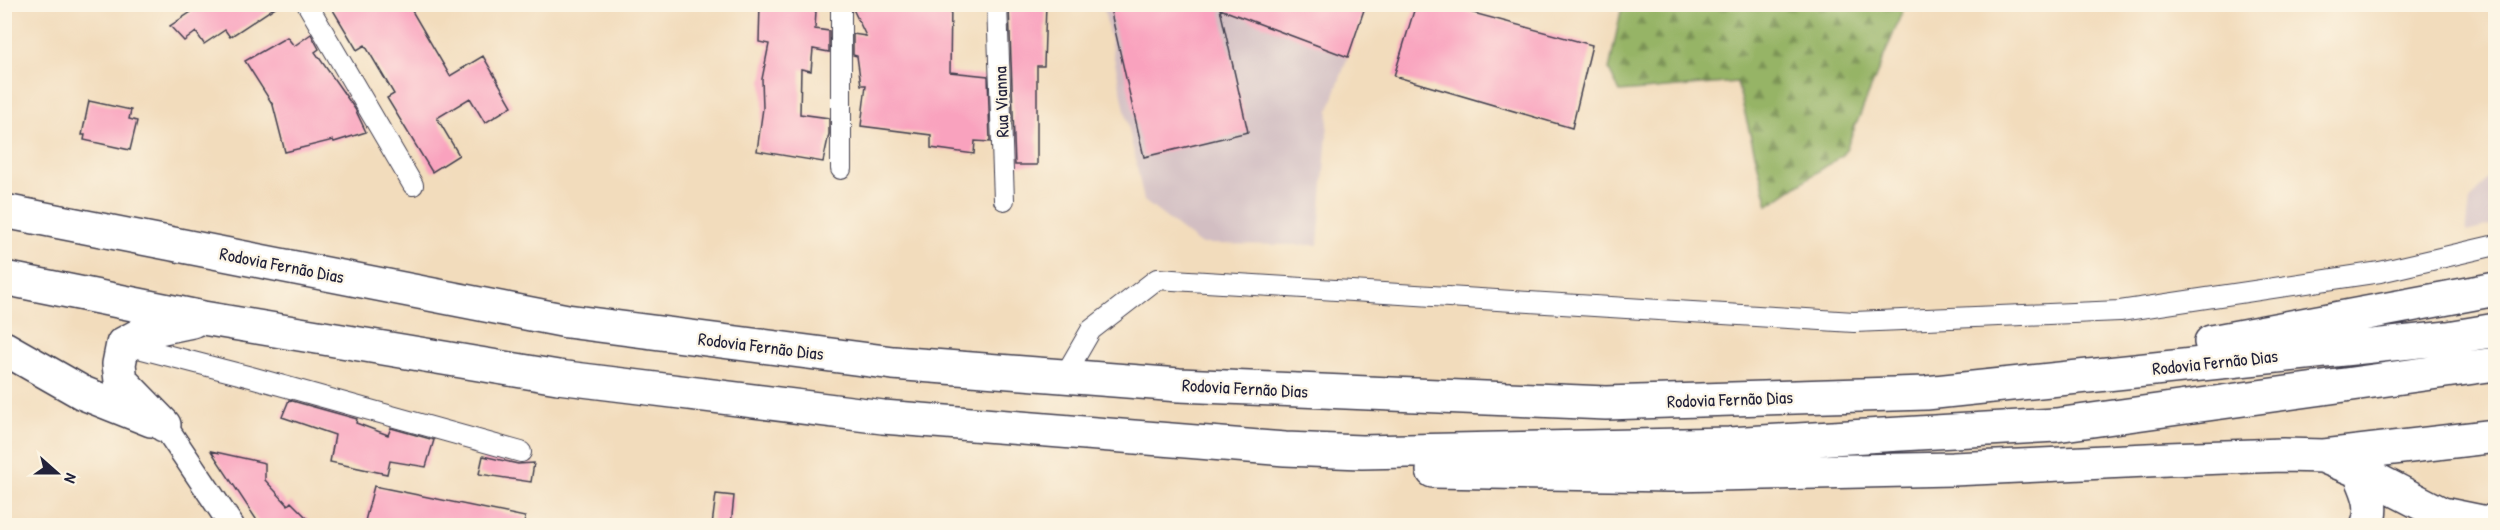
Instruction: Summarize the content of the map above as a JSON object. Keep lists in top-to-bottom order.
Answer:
{
  "streets": {
    "highway": ["Rodovia Fernão Dias"],
    "street": ["Rua Vianna"]
  },
  "north": "right"
}
